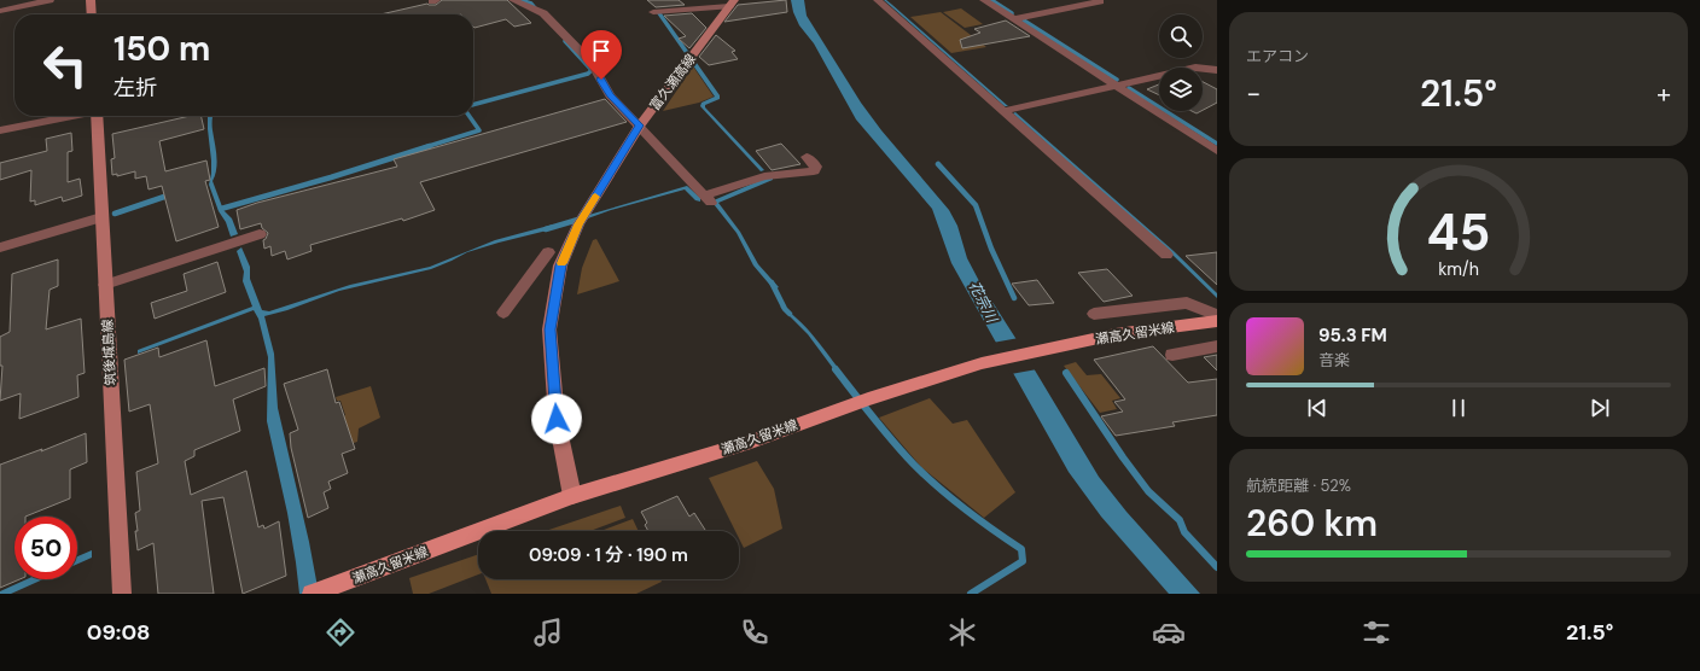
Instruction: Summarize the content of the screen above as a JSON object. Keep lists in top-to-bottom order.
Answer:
{
  "streets": {
    "main road": ["富久瀬高線", "瀬高久留米線", "筑後城島線"]
  },
  "crossings": [
    ["富久瀬高線", "瀬高久留米線"]
  ],
  "water": ["花宗川"],
  "page": {
    "tile": [
      "エアコン",
      ["航続距離 · 52%", "260 km"]
    ],
    "turn": ["150 m", "左折"],
    "heat": ["−", "21.5°", "+"],
    "song": ["95.3 FM", "音楽"],
    "limit": "50",
    "trip": "09:09 · 1 分 · 190 m",
    "tabs": ["09:08", "21.5°"],
    "gauge": ["45", "km/h"]
  }
}
